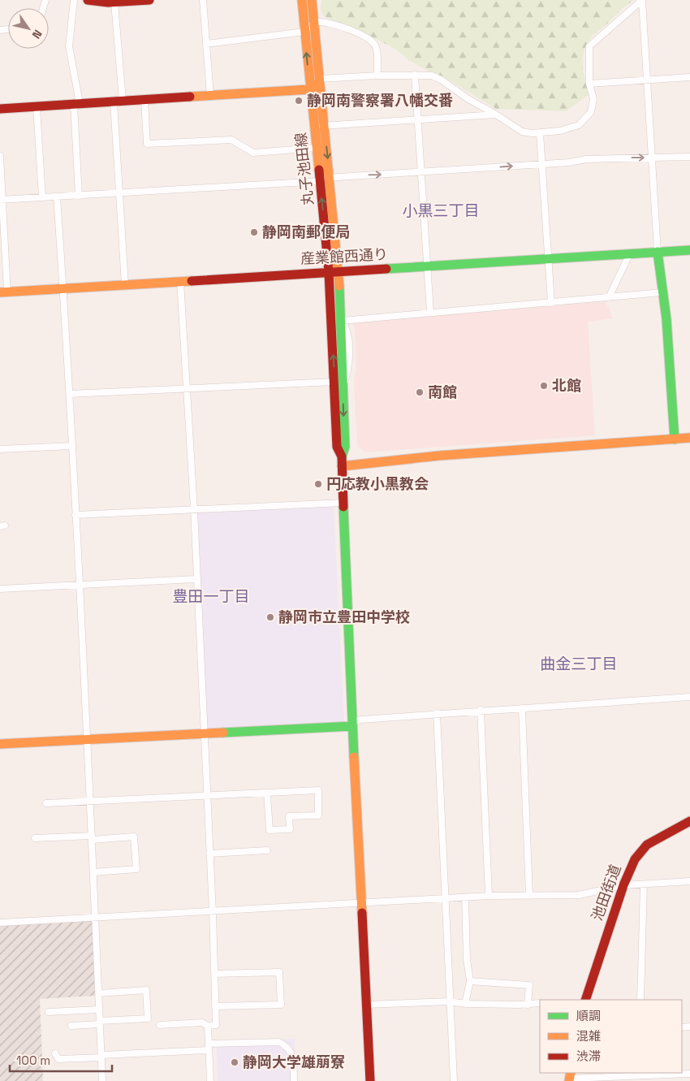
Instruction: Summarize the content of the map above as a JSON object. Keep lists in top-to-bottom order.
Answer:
{
  "streets": {
    "street": ["丸子池田線", "産業館西通り", "池田街道"]
  },
  "crossings": [
    ["丸子池田線", "産業館西通り"]
  ],
  "districts": ["小黒三丁目", "豊田一丁目", "曲金三丁目"],
  "places": [
    "静岡南警察署八幡交番",
    "静岡南郵便局",
    "北館",
    "南館",
    "円応教小黒教会",
    "静岡市立豊田中学校",
    "静岡大学雄萠寮"
  ],
  "legend": ["順調", "混雑", "渋滞"],
  "scale_bar": "100 m",
  "north": "bottom right"
}
